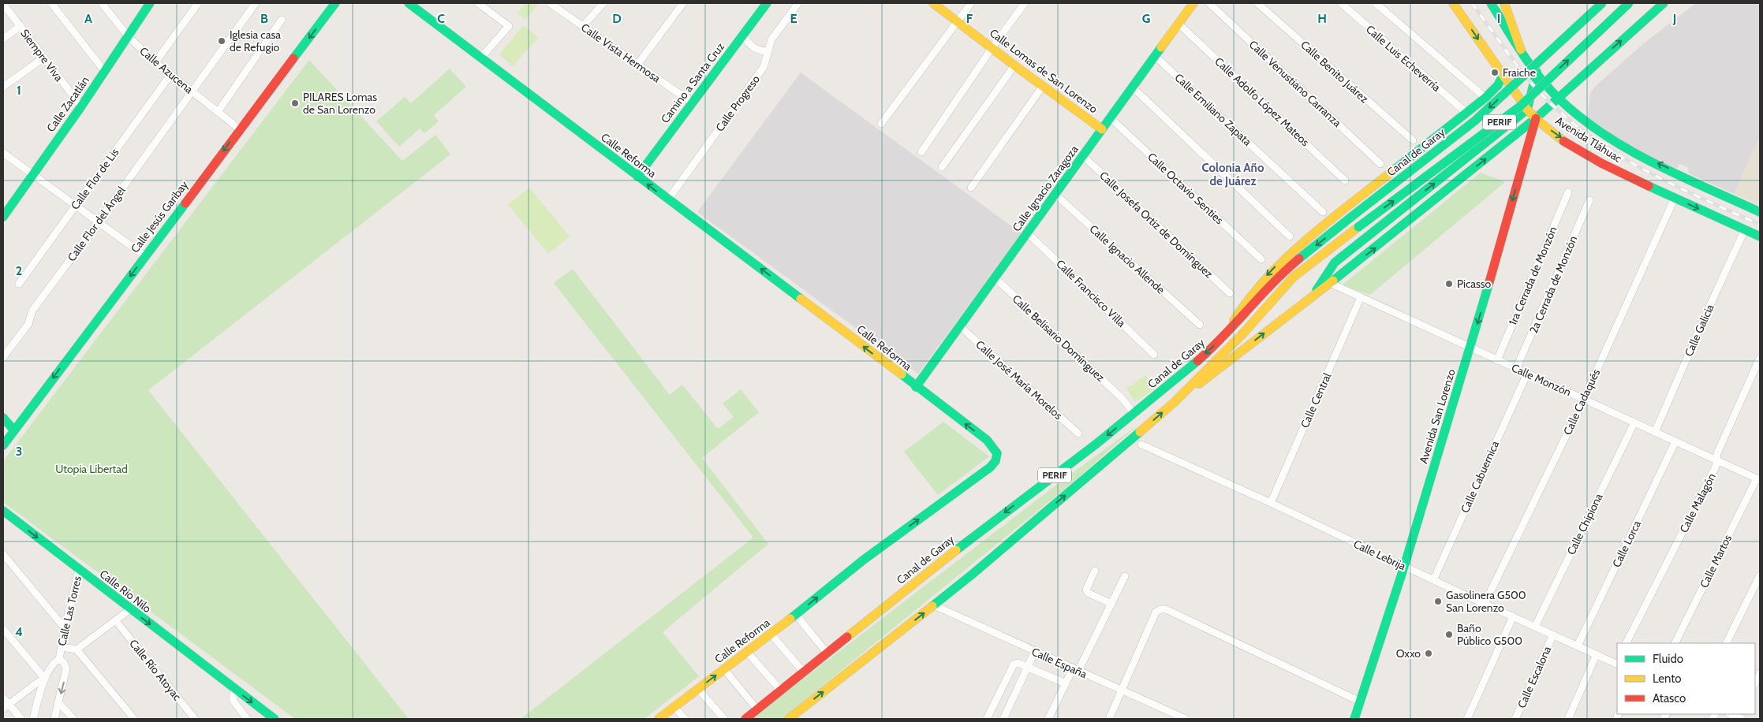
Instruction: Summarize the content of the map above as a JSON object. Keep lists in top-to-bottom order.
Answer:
{
  "streets": {
    "main road": [
      "Calle Lomas de San Lorenzo",
      "Camino a Santa Cruz",
      "Calle Zacatlán",
      "PERIF",
      "Avenida Tláhuac",
      "Canal de Garay",
      "Calle Reforma",
      "Calle Ignacio Zaragoza",
      "Calle Jesús Garibay",
      "Avenida San Lorenzo",
      "Calle Río Nilo"
    ],
    "street": [
      "Calle Vista Hermosa",
      "Siempre Viva",
      "Calle Luis Echeverría",
      "Calle Azucena",
      "Calle Benito Juárez",
      "Calle Venustiano Carranza",
      "Calle Adolfo López Mateos",
      "Calle Progreso",
      "Calle Emiliano Zapata",
      "Calle Flor de Lis",
      "Calle Octavio Senties",
      "Calle Flor del Ángel",
      "Calle Josefa Ortiz de Domínguez",
      "Calle Ignacio Allende",
      "1ra Cerrada de Monzón",
      "2a Cerrada de Monzón",
      "Calle Francisco Villa",
      "Calle Galicia",
      "Calle Belisario Domínguez",
      "Calle José María Morelos",
      "Calle Monzón",
      "Calle Central",
      "Calle Cadaqués",
      "Calle Cabuernica",
      "Calle Malagón",
      "Calle Chipiona",
      "Calle Lorca",
      "Calle Lebrija",
      "Calle Martos",
      "Calle Las Torres",
      "Calle España",
      "Calle Río Atoyac",
      "Calle Escalona"
    ]
  },
  "crossings": [
    ["Calle Vista Hermosa", "Camino a Santa Cruz"],
    ["Siempre Viva", "Calle Zacatlán"],
    ["Calle Azucena", "Calle Zacatlán"],
    ["Calle Azucena", "Calle Flor de Lis"],
    ["Calle Azucena", "Calle Jesús Garibay"],
    ["Calle Azucena", "Calle Flor del Ángel"],
    ["Calle Lomas de San Lorenzo", "Calle Ignacio Zaragoza"],
    ["Camino a Santa Cruz", "Calle Reforma"],
    ["Calle Adolfo López Mateos", "Calle Ignacio Zaragoza"],
    ["Calle Progreso", "Calle Reforma"],
    ["Calle Emiliano Zapata", "Calle Ignacio Zaragoza"],
    ["PERIF", "Calle España"],
    ["Avenida Tláhuac", "Calle Galicia"],
    ["Avenida Tláhuac", "Calle Cadaqués"],
    ["Avenida Tláhuac", "Avenida San Lorenzo"],
    ["Canal de Garay", "Calle Belisario Domínguez"],
    ["Calle Reforma", "Calle Ignacio Zaragoza"],
    ["Calle Ignacio Zaragoza", "Calle Octavio Senties"],
    ["Calle Ignacio Zaragoza", "Calle Josefa Ortiz de Domínguez"],
    ["Calle Ignacio Zaragoza", "Calle Ignacio Allende"],
    ["Calle Ignacio Zaragoza", "Calle Francisco Villa"],
    ["Calle Ignacio Zaragoza", "Calle Belisario Domínguez"],
    ["Calle Ignacio Zaragoza", "Calle José María Morelos"],
    ["1ra Cerrada de Monzón", "Calle Monzón"],
    ["2a Cerrada de Monzón", "Calle Monzón"],
    ["Calle Galicia", "Calle Monzón"],
    ["Calle Monzón", "Calle Central"],
    ["Calle Monzón", "Calle Cadaqués"],
    ["Calle Monzón", "Avenida San Lorenzo"],
    ["Calle Monzón", "Calle Cabuernica"],
    ["Calle Monzón", "Calle Malagón"],
    ["Calle Monzón", "Calle Chipiona"],
    ["Calle Monzón", "Calle Lorca"],
    ["Calle Monzón", "Calle Martos"],
    ["Calle Central", "Calle Lebrija"],
    ["Calle Cadaqués", "Calle Lebrija"],
    ["Avenida San Lorenzo", "Calle Lebrija"],
    ["Calle Cabuernica", "Calle Lebrija"],
    ["Calle Chipiona", "Calle Lebrija"],
    ["Calle Lorca", "Calle Lebrija"],
    ["Calle Lebrija", "Calle Escalona"],
    ["Calle Río Nilo", "Calle Las Torres"]
  ],
  "one_way": ["Calle Jesús Garibay", "Avenida San Lorenzo", "Calle Río Nilo"],
  "districts": ["Colonia Año de Juárez"],
  "parks": ["Utopia Libertad"],
  "places": [
    "Iglesia casa de Refugio",
    "Fraiche",
    "PILARES Lomas de San Lorenzo",
    "Picasso",
    "Gasolinera G500 San Lorenzo",
    "Baño Público G500",
    "Oxxo"
  ],
  "legend": ["Fluido", "Lento", "Atasco"],
  "grid": {
    "columns": [
      "A",
      "B",
      "C",
      "D",
      "E",
      "F",
      "G",
      "H",
      "I",
      "J"
    ],
    "rows": [
      "1",
      "2",
      "3",
      "4"
    ]
  }
}
